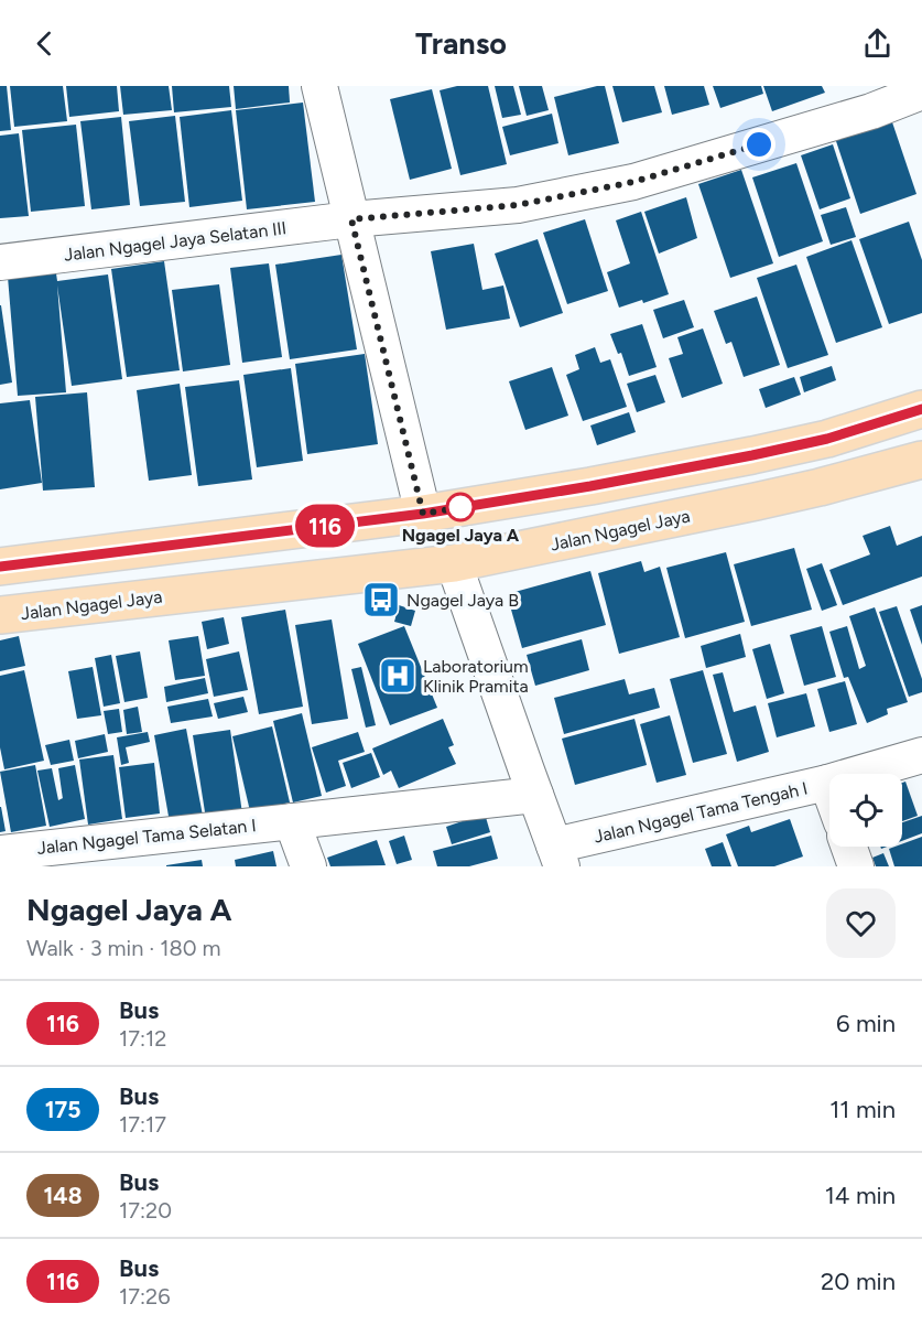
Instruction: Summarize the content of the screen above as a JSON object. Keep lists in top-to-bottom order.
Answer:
{
  "streets": {
    "main road": ["Jalan Ngagel Jaya"],
    "street": ["Jalan Ngagel Jaya Selatan III", "Jalan Ngagel Tama Tengah I", "Jalan Ngagel Tama Selatan I"]
  },
  "places": {
    "other": ["Ngagel Jaya A"],
    "bus stop": ["Ngagel Jaya B"],
    "hospital": ["Laboratorium Klinik Pramita"]
  },
  "lines": ["bus line 116"],
  "page": {
    "header": "Transo",
    "on_map": "116",
    "heading": ["Ngagel Jaya A", "Walk · 3 min · 180 m"],
    "list": [
      {
        "mark": "116",
        "name": "Bus",
        "note": "17:12",
        "value": "6 min"
      },
      {
        "mark": "175",
        "name": "Bus",
        "note": "17:17",
        "value": "11 min"
      },
      {
        "mark": "148",
        "name": "Bus",
        "note": "17:20",
        "value": "14 min"
      },
      {
        "mark": "116",
        "name": "Bus",
        "note": "17:26",
        "value": "20 min"
      }
    ]
  }
}
